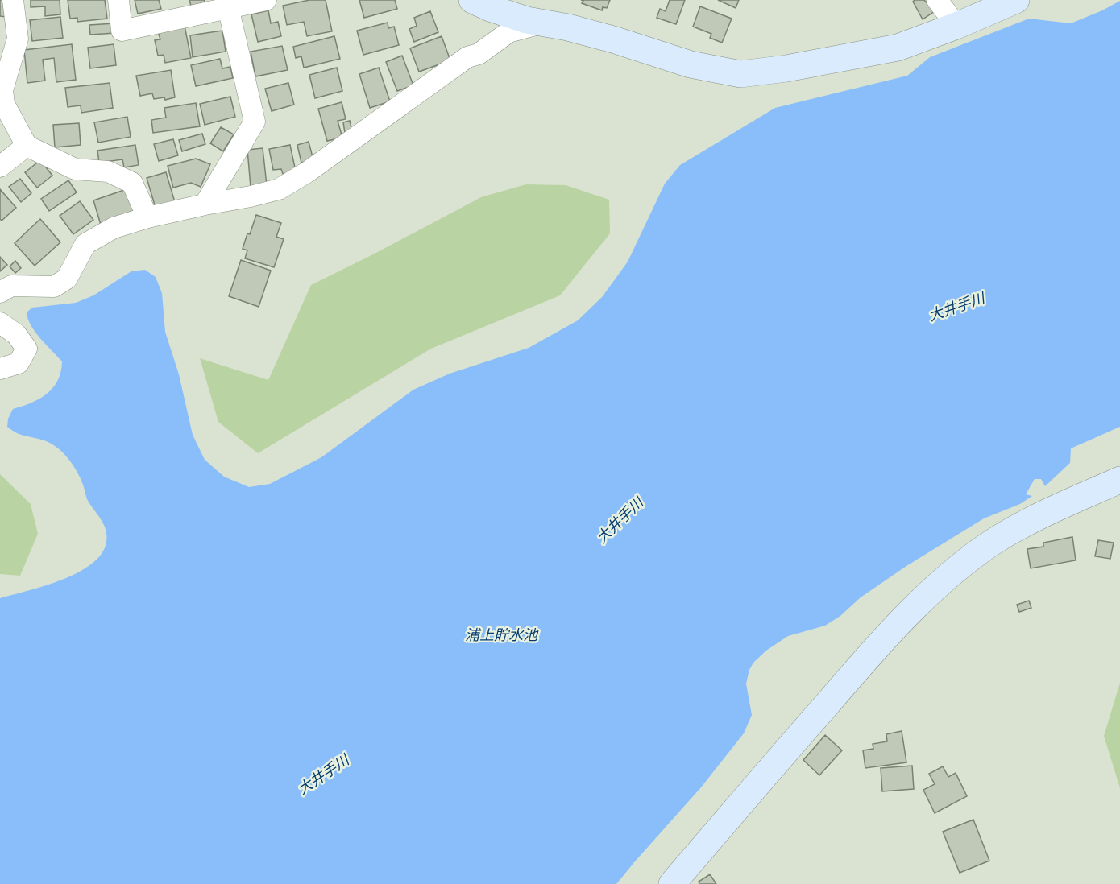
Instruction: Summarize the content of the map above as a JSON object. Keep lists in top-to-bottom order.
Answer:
{
  "water": ["大井手川", "浦上貯水池"]
}
